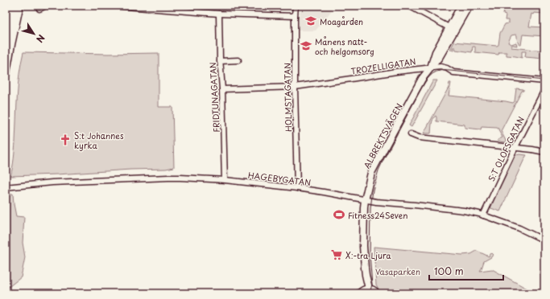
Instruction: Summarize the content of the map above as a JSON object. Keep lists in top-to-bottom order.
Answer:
{
  "streets": {
    "main road": ["ALBREKTSVÄGEN"],
    "street": [
      "TROZELLIGATAN",
      "FRIDTUNAGATAN",
      "HOLMSTAGATAN",
      "S:T OLOFSGATAN",
      "HAGEBYGATAN"
    ]
  },
  "crossings": [
    ["TROZELLIGATAN", "FRIDTUNAGATAN"],
    ["TROZELLIGATAN", "HOLMSTAGATAN"],
    ["TROZELLIGATAN", "ALBREKTSVÄGEN"],
    ["FRIDTUNAGATAN", "HAGEBYGATAN"],
    ["HOLMSTAGATAN", "HAGEBYGATAN"],
    ["ALBREKTSVÄGEN", "HAGEBYGATAN"],
    ["S:T OLOFSGATAN", "HAGEBYGATAN"]
  ],
  "parks": ["Vasaparken"],
  "places": {
    "school or university": ["Moagården", "Månens natt- och helgomsorg"],
    "church": ["S:t Johannes kyrka"],
    "sports": ["Fitness24Seven"],
    "supermarket": ["X:-tra Ljura"]
  },
  "scale_bar": "100 m",
  "north": "bottom right"
}
